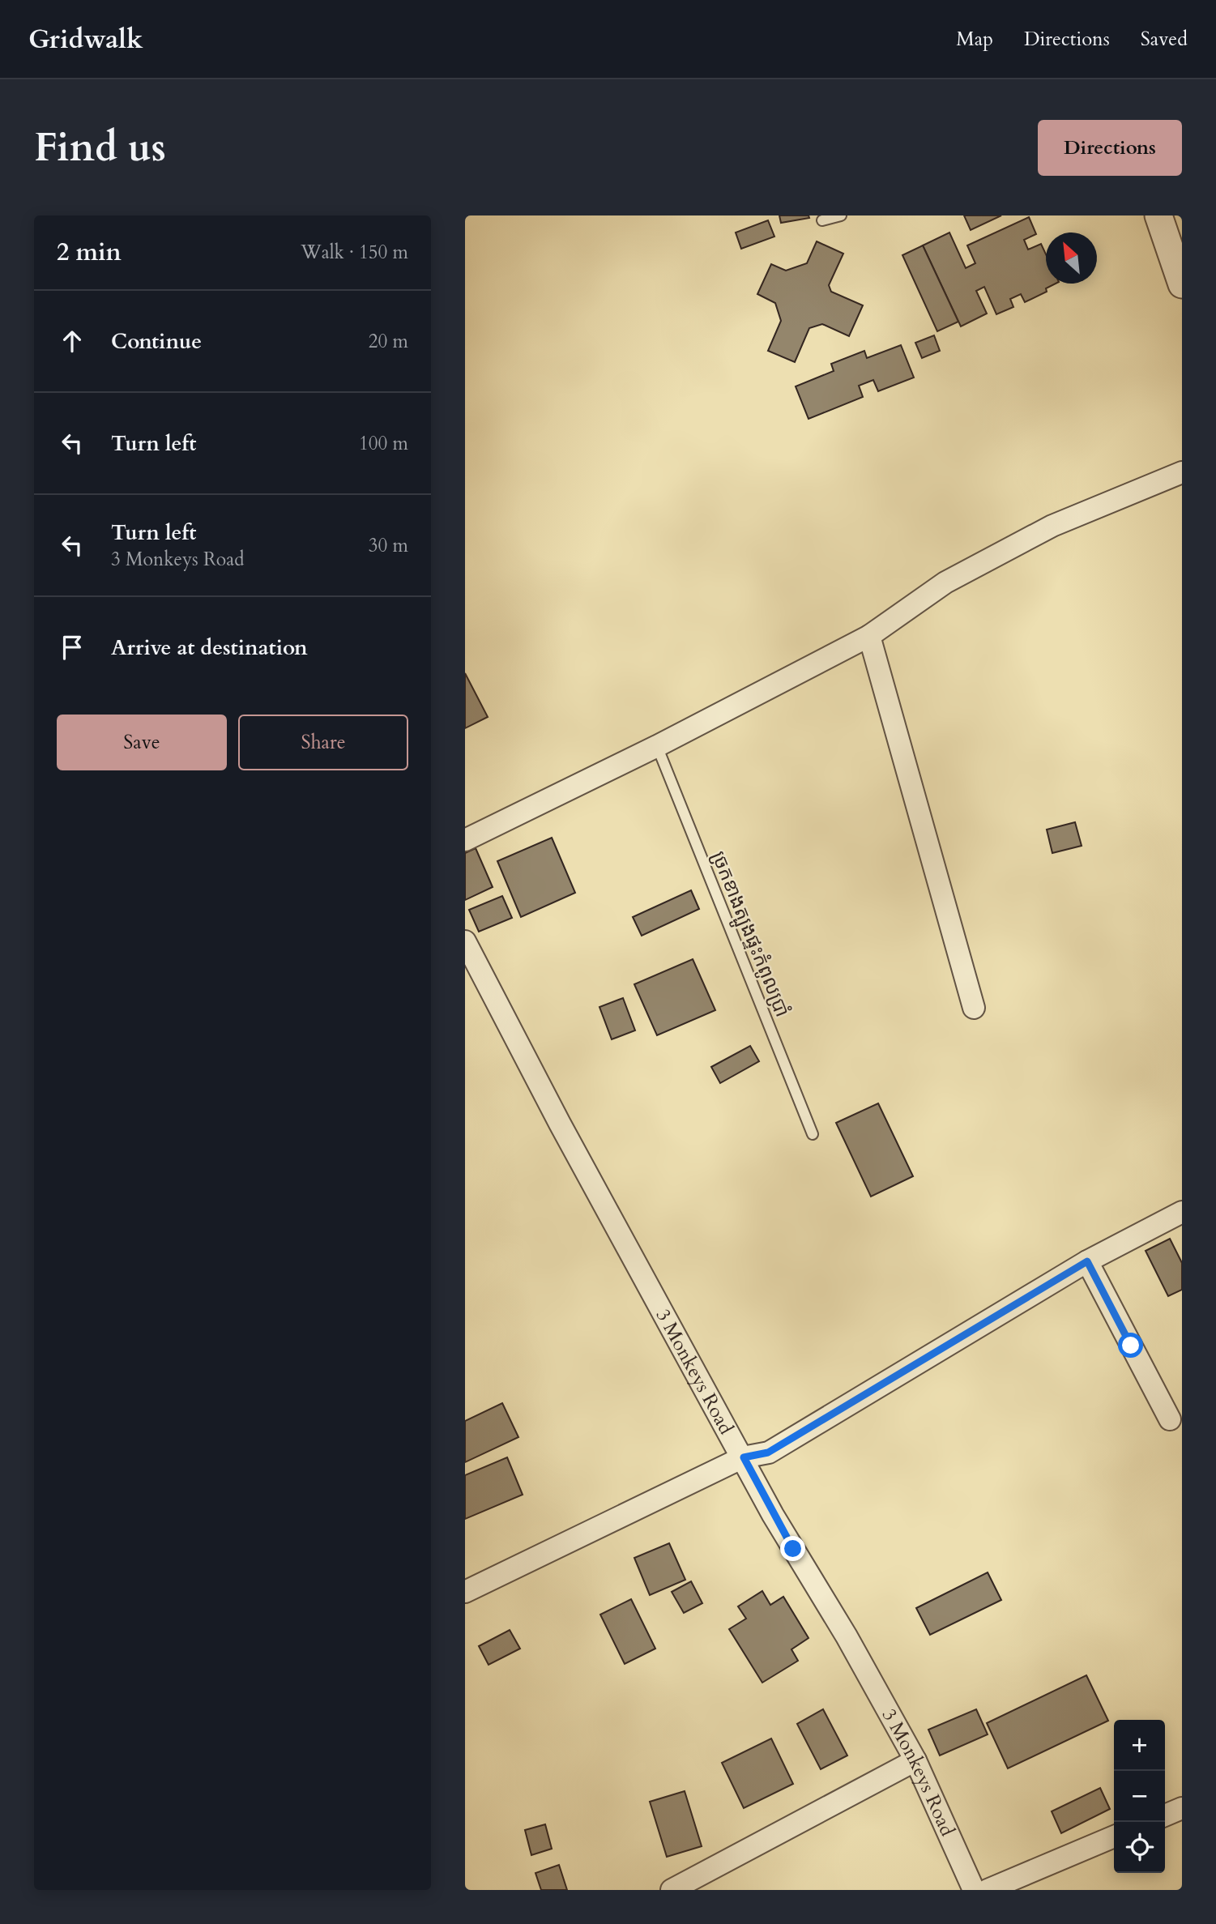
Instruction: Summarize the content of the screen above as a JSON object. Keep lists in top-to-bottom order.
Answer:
{
  "streets": {
    "street": ["3 Monkeys Road"],
    "lane": ["ច្រកខាងត្បូងផ្ទះកំពូលប្រាំ"]
  },
  "north": "top left",
  "page": {
    "header": "Gridwalk",
    "nav": ["Map", "Directions", "Saved"],
    "buttons": [
      "Directions",
      ["Save", "Share"]
    ],
    "title": "Find us",
    "heading": ["2 min", "Walk · 150 m"],
    "list": [
      ["Continue", "20 m"],
      ["Turn left", "100 m"],
      ["Turn left", "3 Monkeys Road", "30 m"],
      "Arrive at destination"
    ],
    "map_buttons": ["+", "−"]
  }
}
